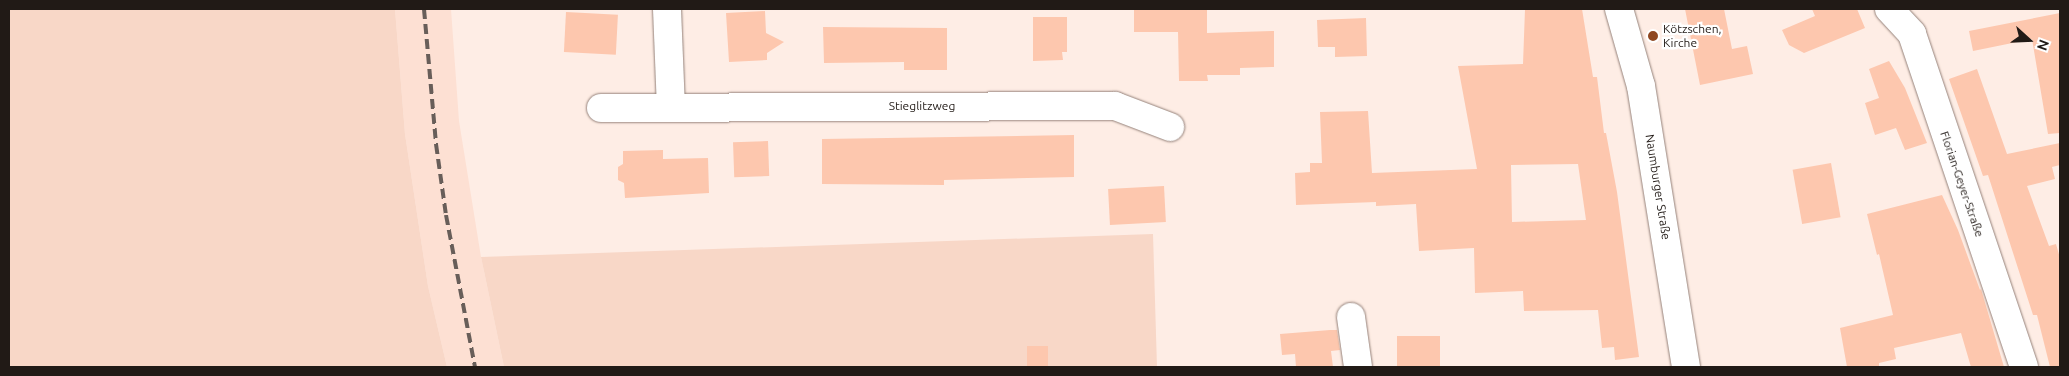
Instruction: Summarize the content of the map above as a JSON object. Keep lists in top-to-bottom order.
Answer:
{
  "streets": {
    "street": ["Stieglitzweg", "Florian-Geyer-Straße", "Naumburger Straße"]
  },
  "places": ["Kötzschen, Kirche"],
  "north": "right"
}
